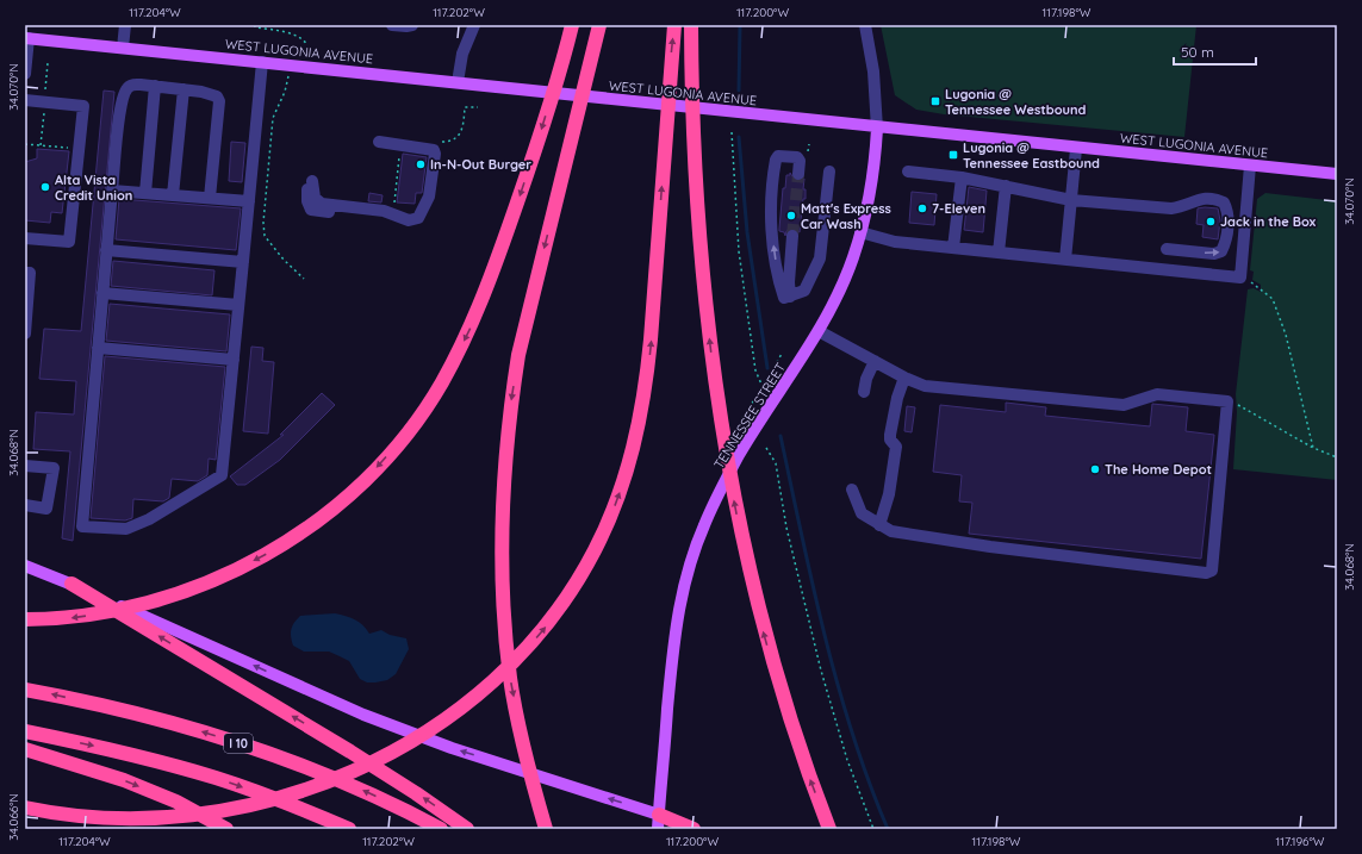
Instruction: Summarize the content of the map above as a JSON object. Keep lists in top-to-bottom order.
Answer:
{
  "streets": {
    "highway": ["I 10"],
    "main road": ["WEST LUGONIA AVENUE", "TENNESSEE STREET"]
  },
  "crossings": [
    ["WEST LUGONIA AVENUE", "TENNESSEE STREET"]
  ],
  "places": {
    "transit": ["Lugonia @ Tennessee Westbound", "Lugonia @ Tennessee Eastbound"],
    "other": [
      "In-N-Out Burger",
      "Alta Vista Credit Union",
      "7-Eleven",
      "Matt's Express Car Wash",
      "Jack in the Box",
      "The Home Depot"
    ]
  },
  "scale_bar": "50 m",
  "coordinates": [
    "117.204°W",
    "117.202°W",
    "117.200°W",
    "117.198°W",
    "34.070°N",
    "34.068°N",
    "34.066°N",
    "117.196°W"
  ]
}
